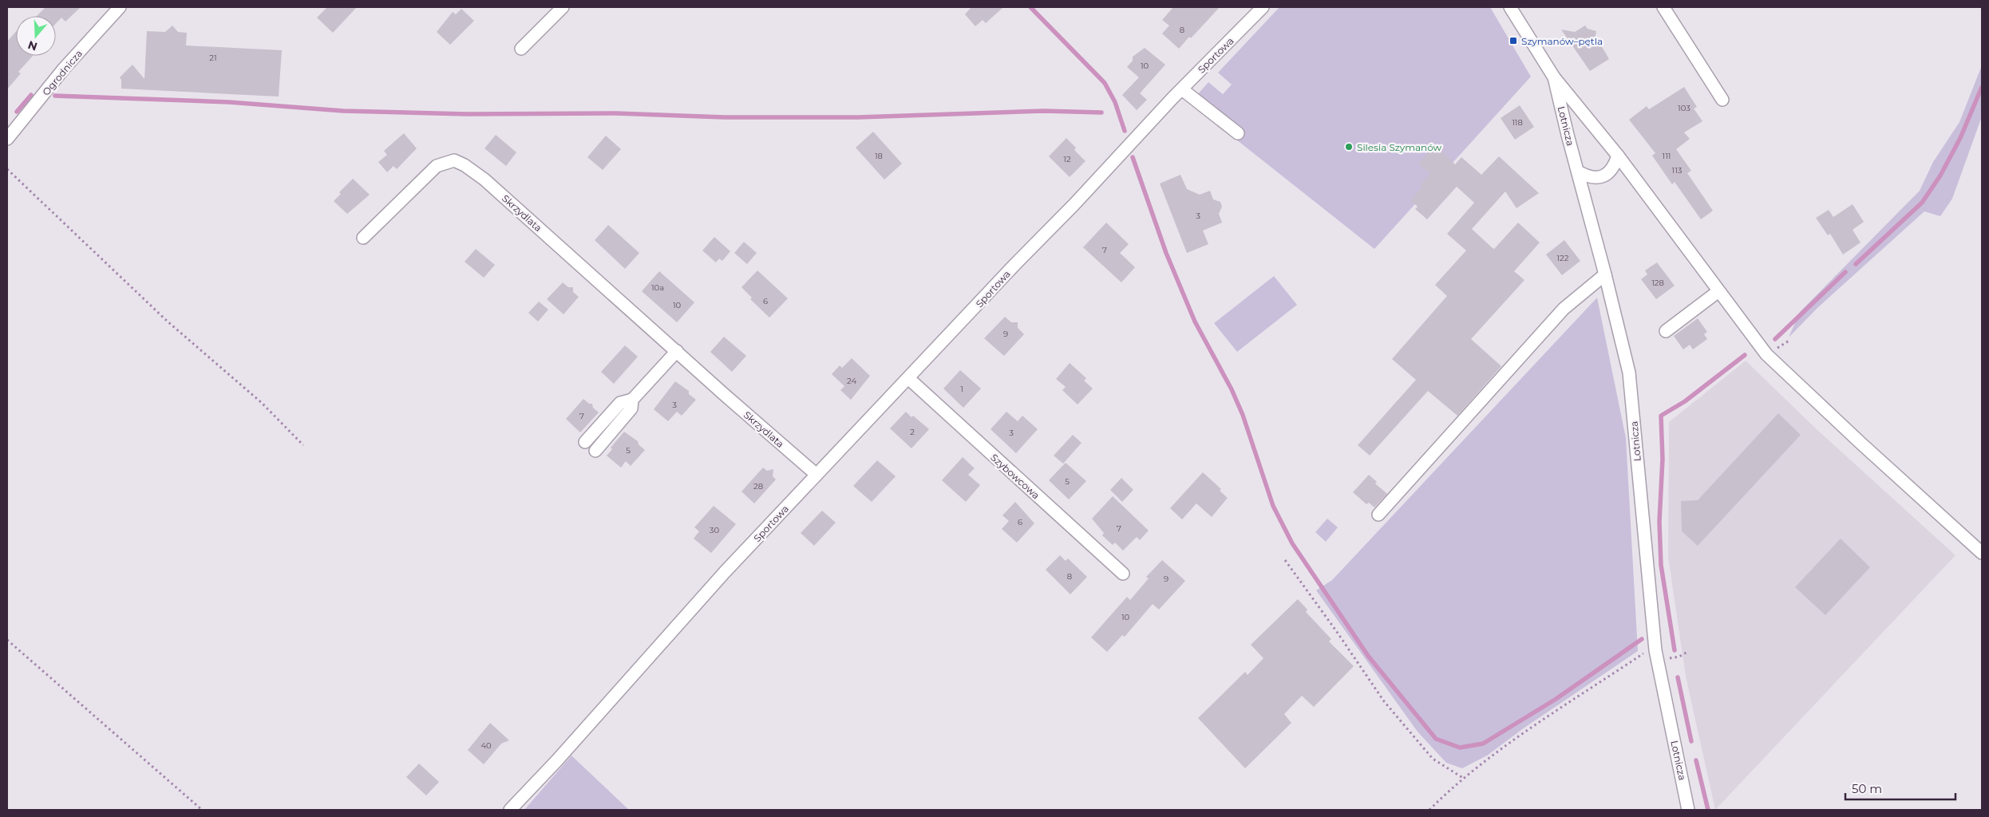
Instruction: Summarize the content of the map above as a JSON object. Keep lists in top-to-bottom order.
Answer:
{
  "streets": {
    "street": [
      "Sportowa",
      "Ogrodnicza",
      "Lotnicza",
      "Skrzydlata",
      "Szybowcowa"
    ]
  },
  "crossings": [
    ["Sportowa", "Skrzydlata"],
    ["Sportowa", "Szybowcowa"]
  ],
  "places": {
    "transit": ["Szymanów–pętla"],
    "other": ["Silesia Szymanów"]
  },
  "house_numbers": [
    "8",
    "21",
    "10",
    "103",
    "118",
    "18",
    "111",
    "12",
    "113",
    "3",
    "7",
    "122",
    "128",
    "10a",
    "6",
    "10",
    "9",
    "24",
    "1",
    "3",
    "7",
    "2",
    "3",
    "5",
    "5",
    "28",
    "6",
    "7",
    "30",
    "8",
    "9",
    "10",
    "40"
  ],
  "scale_bar": "50 m",
  "north": "bottom"
}
